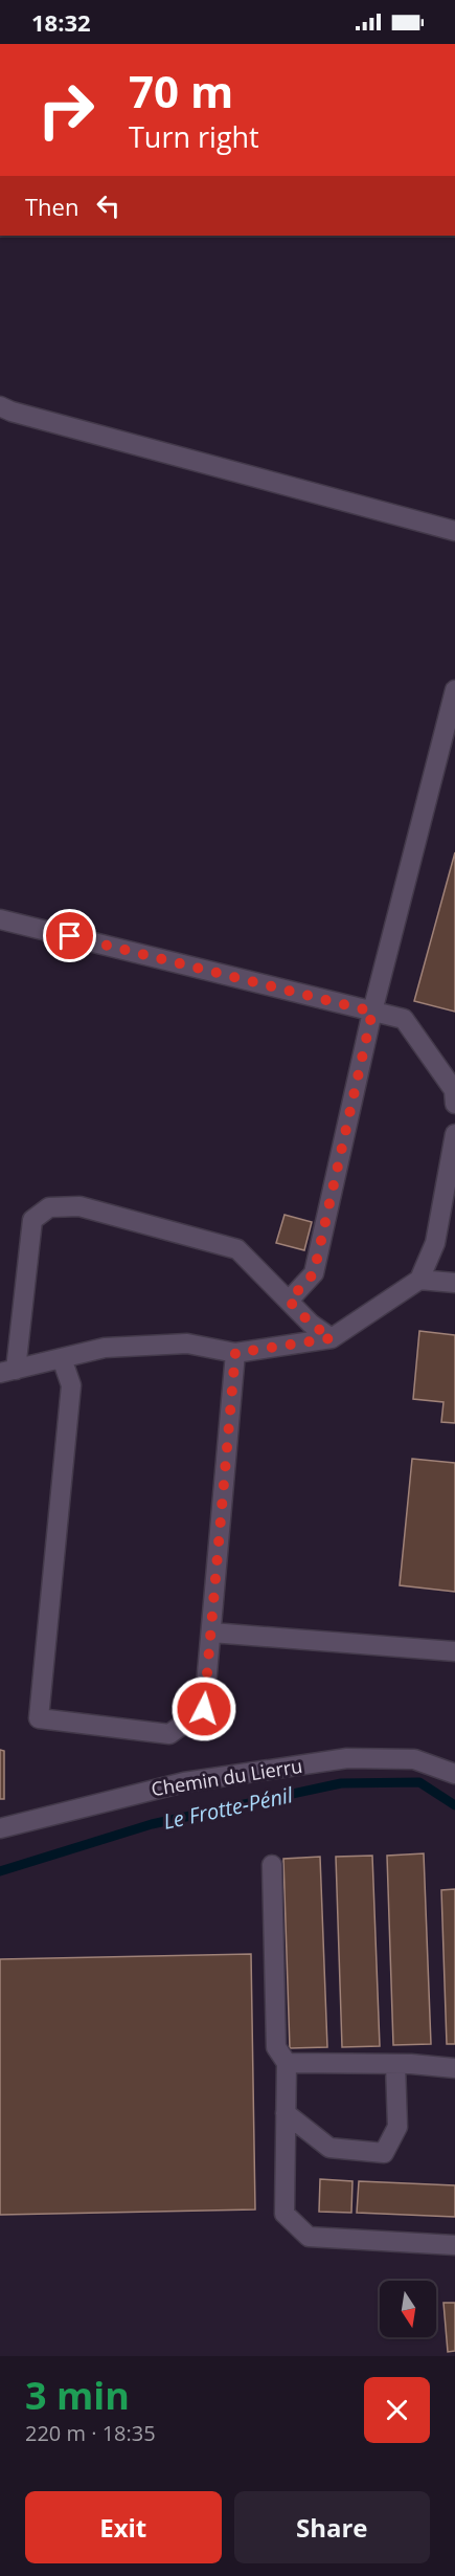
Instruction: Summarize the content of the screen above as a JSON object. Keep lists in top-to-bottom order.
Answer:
{
  "streets": {
    "street": ["Chemin du Lierru"]
  },
  "water": ["Le Frotte-Pénil"],
  "north": "bottom",
  "page": {
    "status": "18:32",
    "turn": ["70 m", "Turn right"],
    "then": "Then",
    "heading": ["3 min", "220 m · 18:35"],
    "buttons": ["Exit", "Share"]
  }
}
